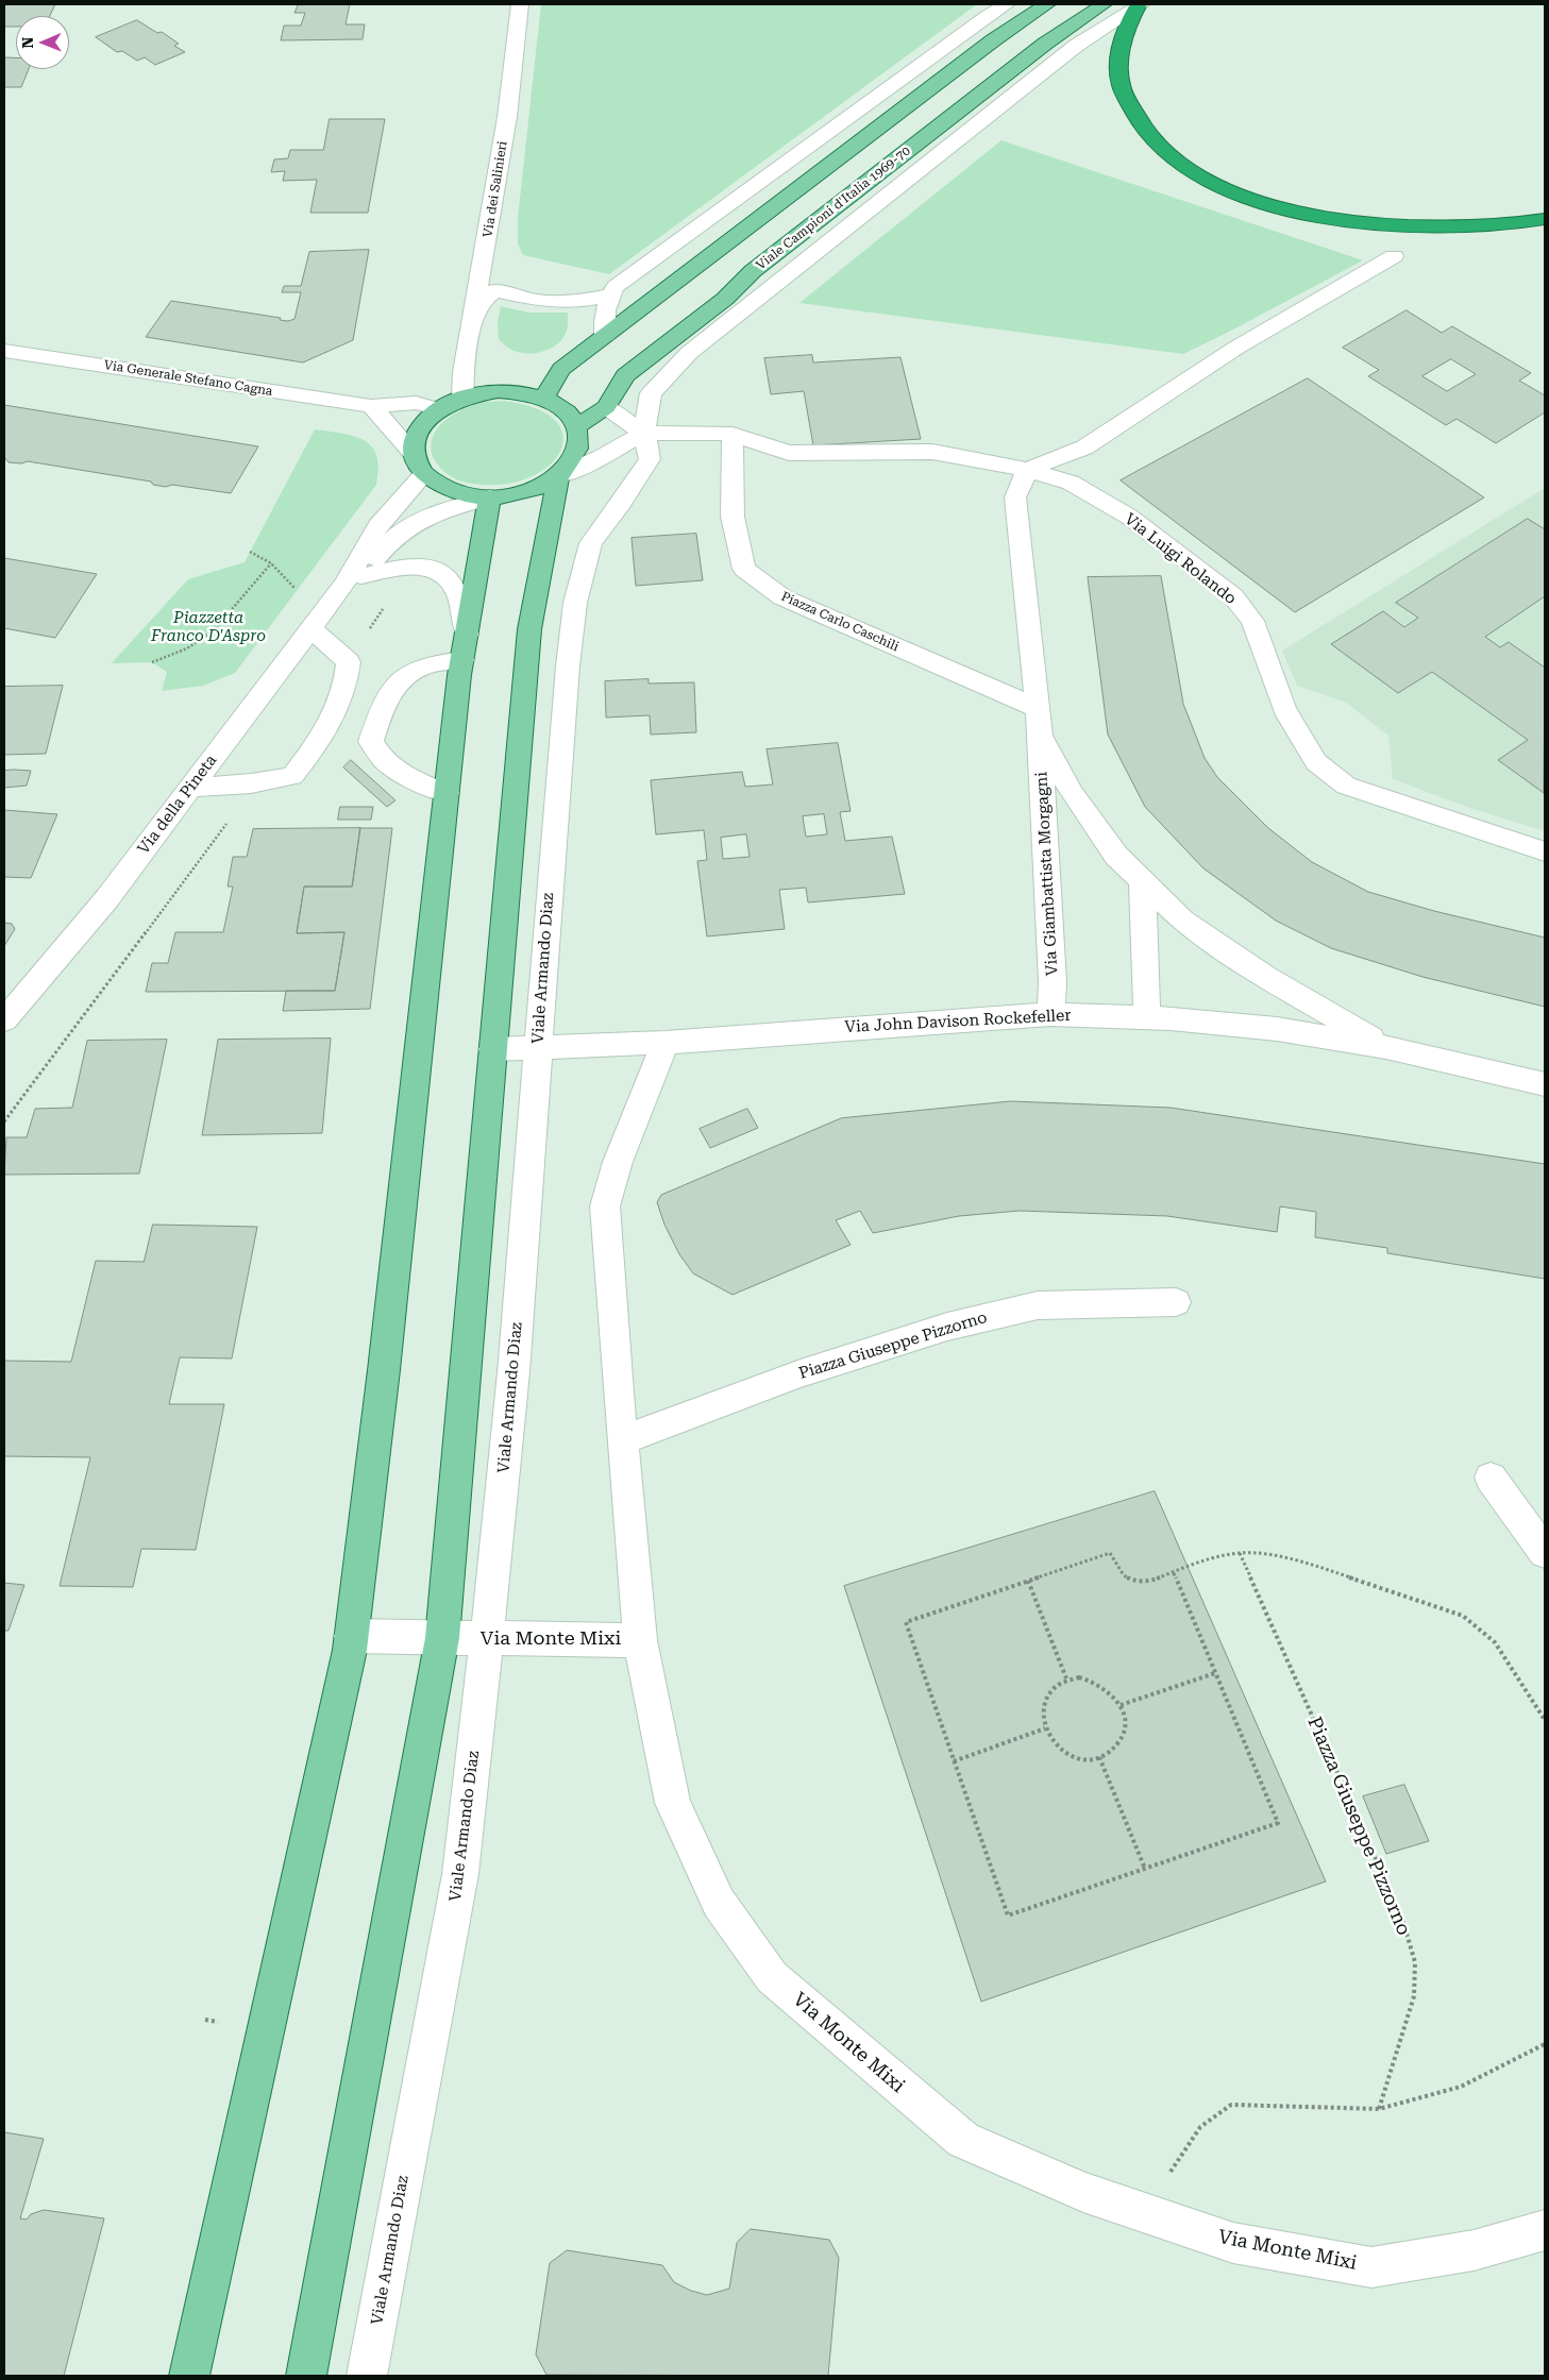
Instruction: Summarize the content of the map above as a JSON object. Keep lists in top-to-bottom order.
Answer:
{
  "streets": {
    "main road": ["Viale Campioni d'Italia 1969-70"],
    "street": [
      "Via dei Salinieri",
      "Via Generale Stefano Cagna",
      "Via Luigi Rolando",
      "Piazza Carlo Caschili",
      "Via della Pineta",
      "Via Giambattista Morgagni",
      "Viale Armando Diaz",
      "Via John Davison Rockefeller",
      "Piazza Giuseppe Pizzorno",
      "Via Monte Mixi"
    ]
  },
  "crossings": [
    ["Via dei Salinieri", "Viale Campioni d'Italia 1969-70"],
    ["Via dei Salinieri", "Via Generale Stefano Cagna"],
    ["Via dei Salinieri", "Via della Pineta"],
    ["Viale Campioni d'Italia 1969-70", "Via Generale Stefano Cagna"],
    ["Viale Campioni d'Italia 1969-70", "Via della Pineta"],
    ["Via Generale Stefano Cagna", "Via della Pineta"],
    ["Via Luigi Rolando", "Piazza Carlo Caschili"],
    ["Via Luigi Rolando", "Via Giambattista Morgagni"],
    ["Via Luigi Rolando", "Viale Armando Diaz"],
    ["Piazza Carlo Caschili", "Via Giambattista Morgagni"],
    ["Via Giambattista Morgagni", "Via John Davison Rockefeller"],
    ["Viale Armando Diaz", "Via John Davison Rockefeller"],
    ["Viale Armando Diaz", "Via Monte Mixi"]
  ],
  "parks": ["Piazzetta Franco D'Aspro"],
  "north": "left"
}
